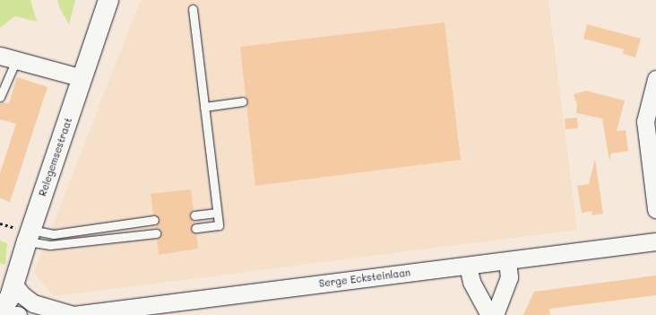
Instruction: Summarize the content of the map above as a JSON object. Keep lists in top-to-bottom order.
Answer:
{
  "streets": {
    "street": ["Relegemsestraat", "Serge Ecksteinlaan"]
  },
  "crossings": [
    ["Relegemsestraat", "Serge Ecksteinlaan"]
  ]
}
